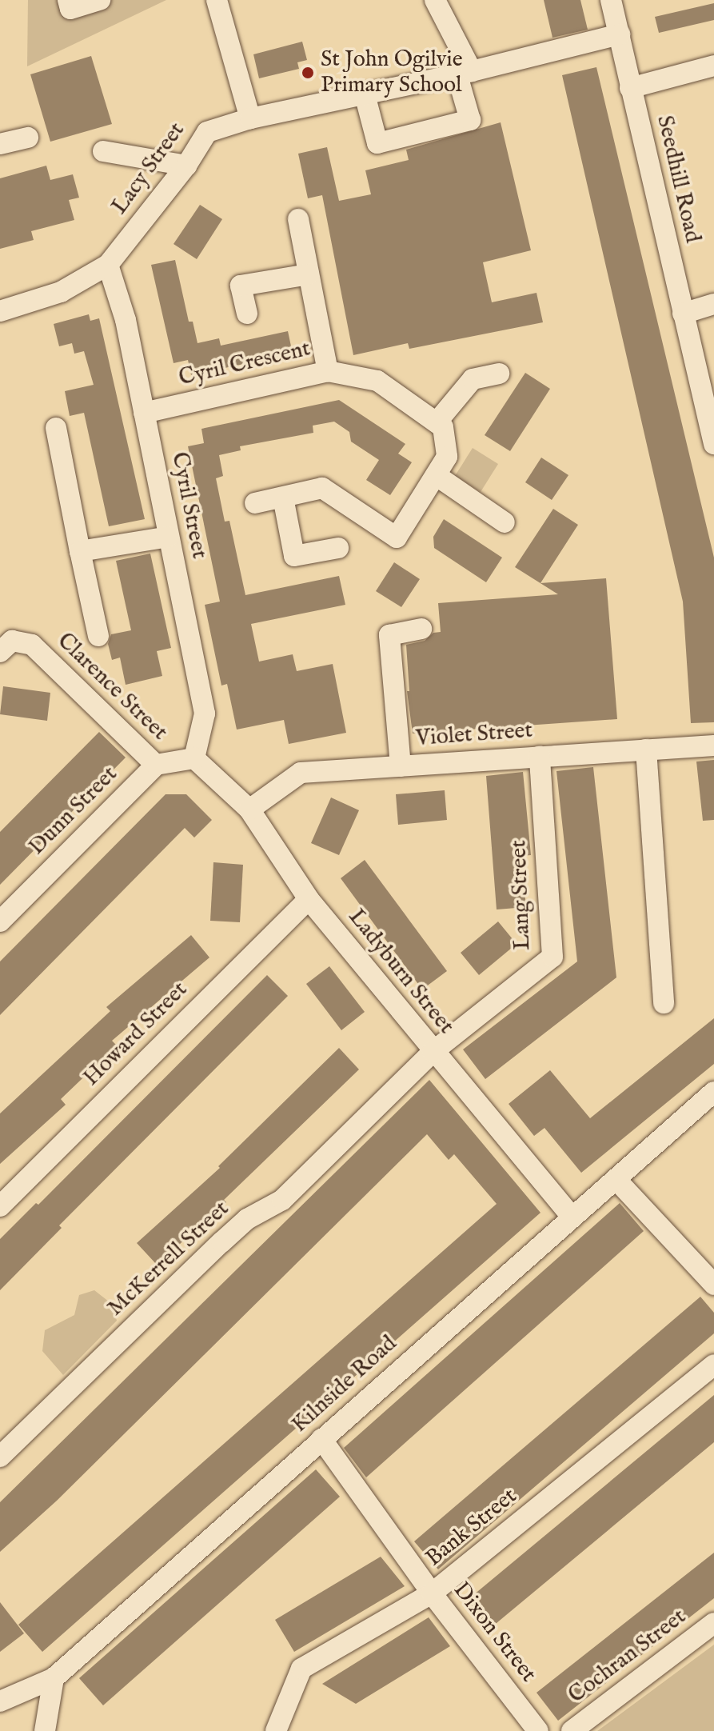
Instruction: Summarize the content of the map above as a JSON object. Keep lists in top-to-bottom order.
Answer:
{
  "streets": {
    "street": [
      "Lacy Street",
      "Seedhill Road",
      "Cyril Crescent",
      "Cyril Street",
      "Clarence Street",
      "Violet Street",
      "Dunn Street",
      "Lang Street",
      "Ladyburn Street",
      "Howard Street",
      "McKerrell Street",
      "Kilnside Road",
      "Bank Street",
      "Dixon Street",
      "Cochran Street"
    ]
  },
  "crossings": [
    ["Lacy Street", "Seedhill Road"],
    ["Lacy Street", "Cyril Street"],
    ["Cyril Crescent", "Cyril Street"],
    ["Cyril Street", "Ladyburn Street"],
    ["Clarence Street", "Dunn Street"],
    ["Violet Street", "Lang Street"],
    ["Violet Street", "Ladyburn Street"],
    ["Lang Street", "Ladyburn Street"],
    ["Lang Street", "McKerrell Street"],
    ["Ladyburn Street", "Howard Street"],
    ["Ladyburn Street", "McKerrell Street"],
    ["Ladyburn Street", "Kilnside Road"],
    ["Kilnside Road", "Dixon Street"],
    ["Bank Street", "Dixon Street"]
  ],
  "places": ["St John Ogilvie Primary School"]
}
